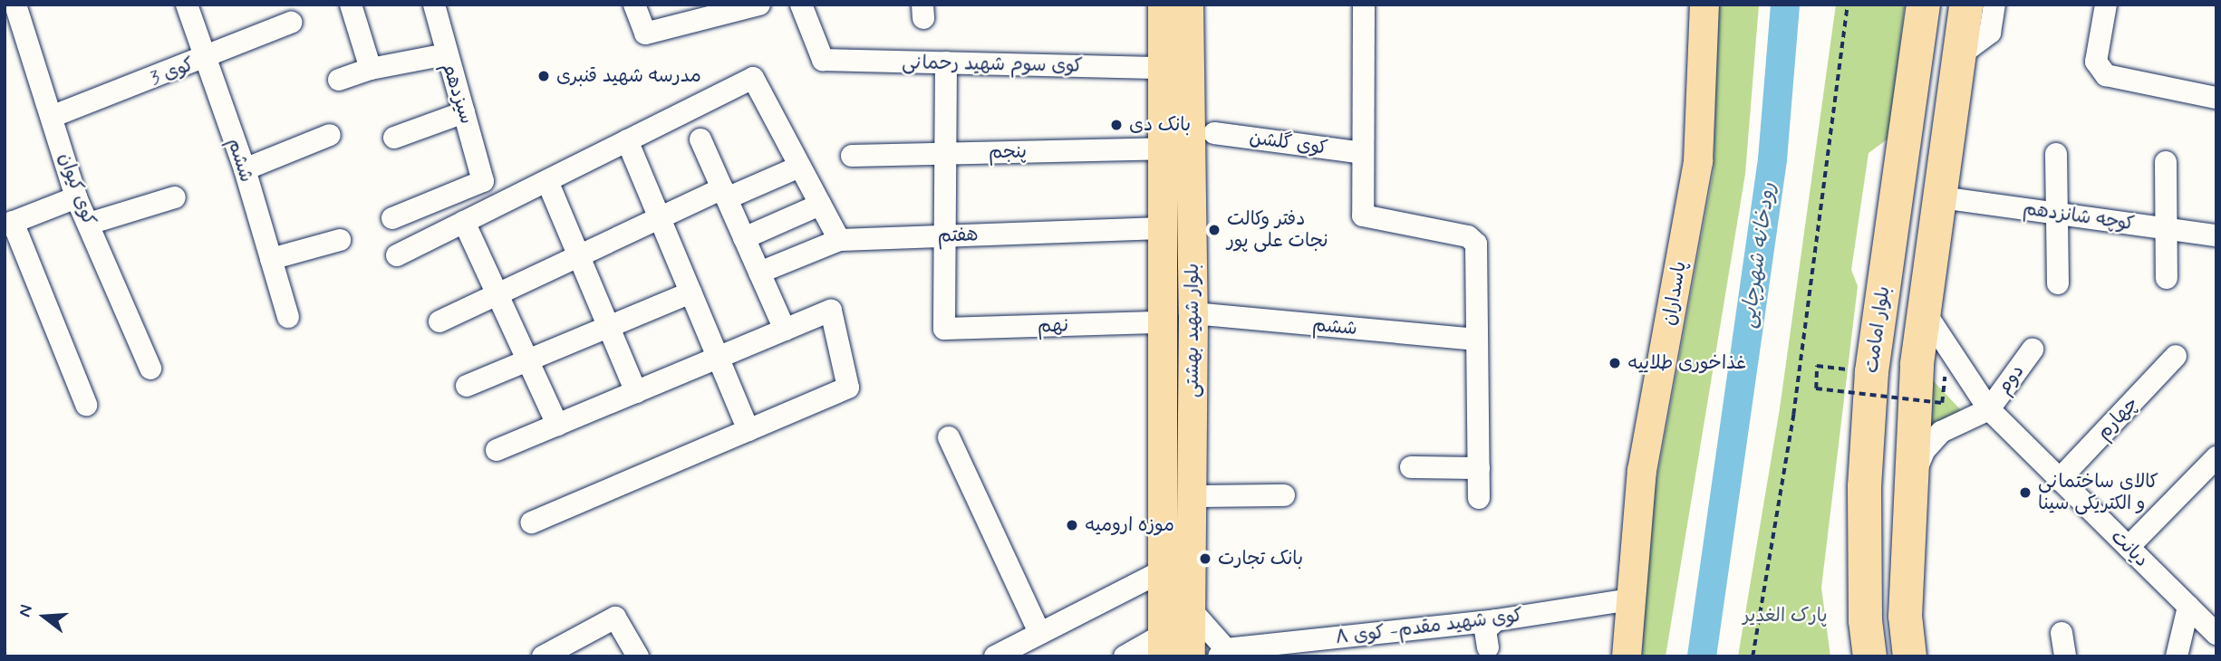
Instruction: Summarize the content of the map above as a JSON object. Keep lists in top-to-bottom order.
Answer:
{
  "streets": {
    "highway": ["بلوار امامت"],
    "main road": ["پاسداران", "بلوار شهید بهشتی"],
    "street": [
      "کوی سوم شهید رحمانی",
      "کوی 3",
      "سیزدهم",
      "کوی گلشن",
      "پنجم",
      "ششم",
      "کوی کیوان",
      "کوچه شانزدهم",
      "هفتم",
      "نهم",
      "دوم",
      "چهارم",
      "دیانت",
      "کوی شهید مقدم- کوی ۸"
    ]
  },
  "crossings": [
    ["کوی سوم شهید رحمانی", "بلوار شهید بهشتی"],
    ["کوی 3", "ششم"],
    ["کوی 3", "کوی کیوان"],
    ["پنجم", "بلوار شهید بهشتی"],
    ["ششم", "بلوار شهید بهشتی"],
    ["هفتم", "نهم"],
    ["هفتم", "بلوار شهید بهشتی"],
    ["پاسداران", "کوی شهید مقدم- کوی ۸"],
    ["نهم", "بلوار شهید بهشتی"],
    ["دوم", "دیانت"],
    ["چهارم", "دیانت"]
  ],
  "water": ["رودخانه شهرچایی"],
  "parks": ["پارک الغدیر"],
  "places": [
    "مدرسه شهید قنبری",
    "بانک دی",
    "دفتر وکالت نجات علی پور",
    "غذاخوری طلاییه",
    "کالای ساختمانی و الکتریکی سینا",
    "موزه ارومیه",
    "بانک تجارت"
  ],
  "north": "left"
}
